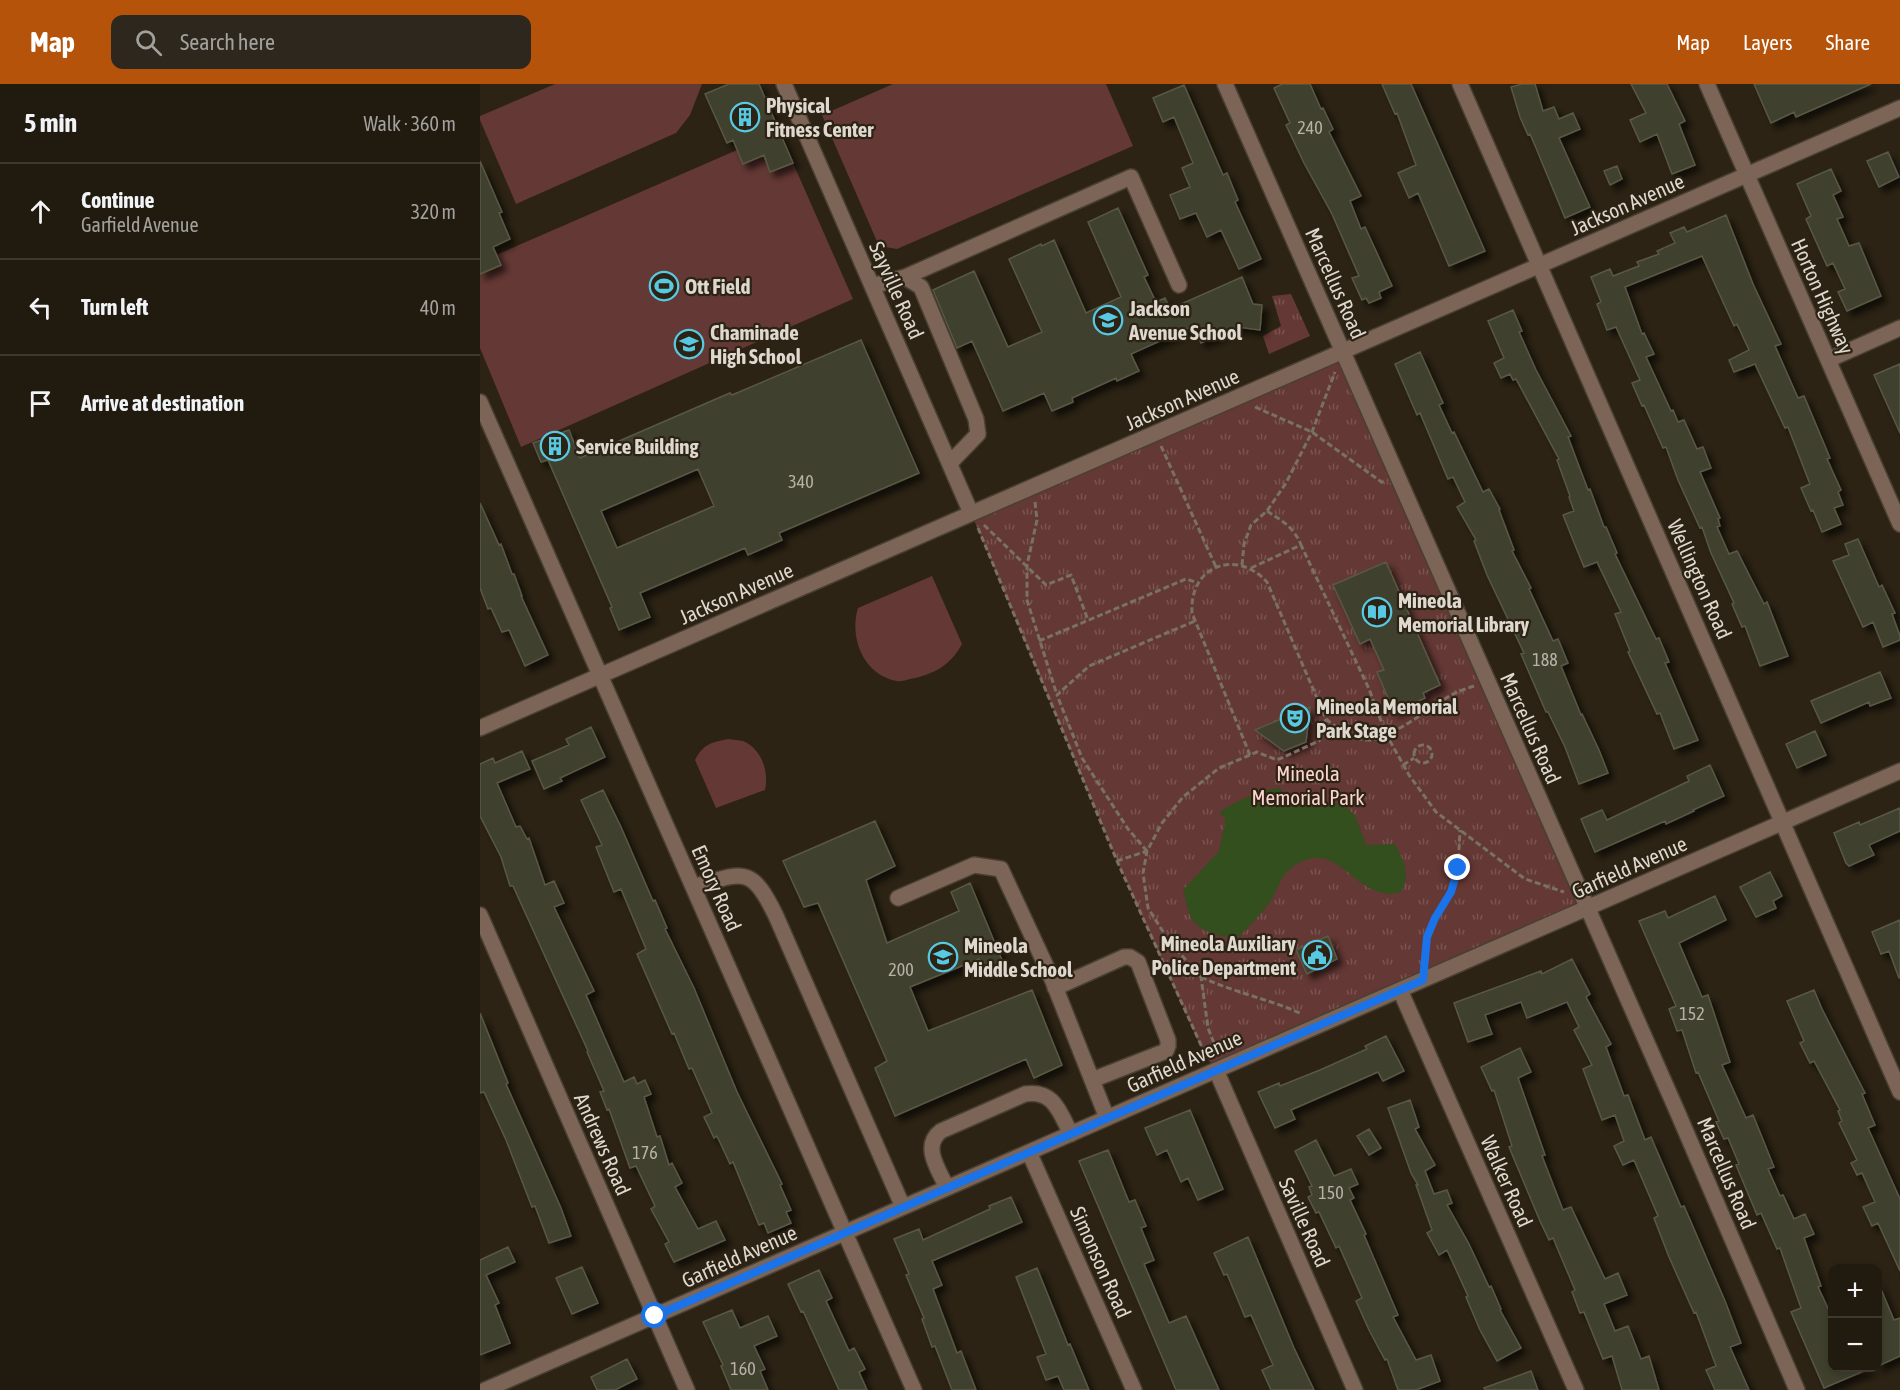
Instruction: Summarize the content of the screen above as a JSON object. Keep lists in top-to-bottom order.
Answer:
{
  "streets": {
    "street": [
      "Jackson Avenue",
      "Marcellus Road",
      "Sayville Road",
      "Horton Highway",
      "Wellington Road",
      "Garfield Avenue",
      "Emory Road",
      "Andrews Road",
      "Walker Road",
      "Saville Road",
      "Simonson Road"
    ]
  },
  "crossings": [
    ["Jackson Avenue", "Marcellus Road"],
    ["Jackson Avenue", "Sayville Road"],
    ["Jackson Avenue", "Horton Highway"],
    ["Jackson Avenue", "Wellington Road"],
    ["Jackson Avenue", "Emory Road"],
    ["Marcellus Road", "Garfield Avenue"],
    ["Wellington Road", "Garfield Avenue"],
    ["Garfield Avenue", "Emory Road"],
    ["Garfield Avenue", "Andrews Road"],
    ["Garfield Avenue", "Walker Road"],
    ["Garfield Avenue", "Saville Road"],
    ["Garfield Avenue", "Simonson Road"]
  ],
  "parks": ["Mineola Memorial Park"],
  "places": {
    "building": ["Physical Fitness Center", "Service Building"],
    "sports": ["Ott Field"],
    "school or university": ["Jackson Avenue School", "Chaminade High School", "Mineola Middle School"],
    "library": ["Mineola Memorial Library"],
    "theatre": ["Mineola Memorial Park Stage"],
    "public building": ["Mineola Auxiliary Police Department"]
  },
  "house_numbers": [
    "240",
    "340",
    "188",
    "200",
    "152",
    "176",
    "150",
    "160"
  ],
  "page": {
    "header": "Map",
    "search": "Search here",
    "nav": ["Map", "Layers", "Share"],
    "heading": ["5 min", "Walk · 360 m"],
    "list": [
      ["Continue", "Garfield Avenue", "320 m"],
      ["Turn left", "40 m"],
      "Arrive at destination"
    ],
    "map_buttons": ["+", "−"]
  }
}
